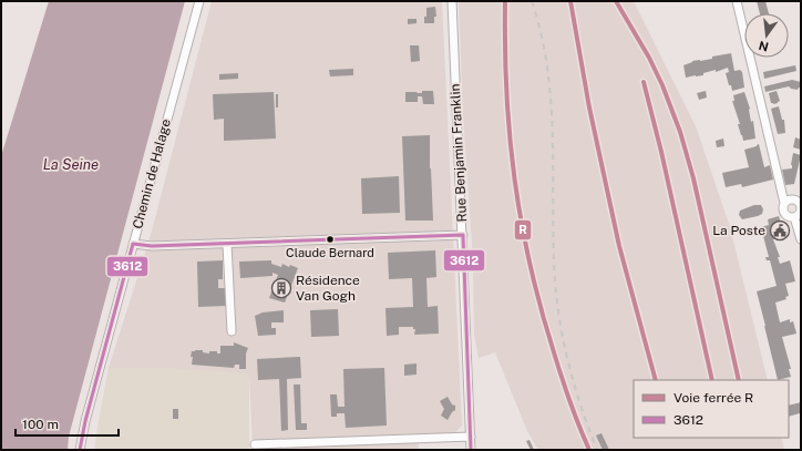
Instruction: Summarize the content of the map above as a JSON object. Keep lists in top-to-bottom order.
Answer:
{
  "streets": {
    "street": ["Rue Benjamin Franklin", "Chemin de Halage"]
  },
  "water": ["La Seine"],
  "places": {
    "public building": ["La Poste"],
    "other": ["Claude Bernard"],
    "building": ["Résidence Van Gogh"]
  },
  "lines": ["rail line R", "transit line 3612"],
  "legend": ["Voie ferrée R", "3612"],
  "scale_bar": "100 m",
  "north": "bottom"
}
